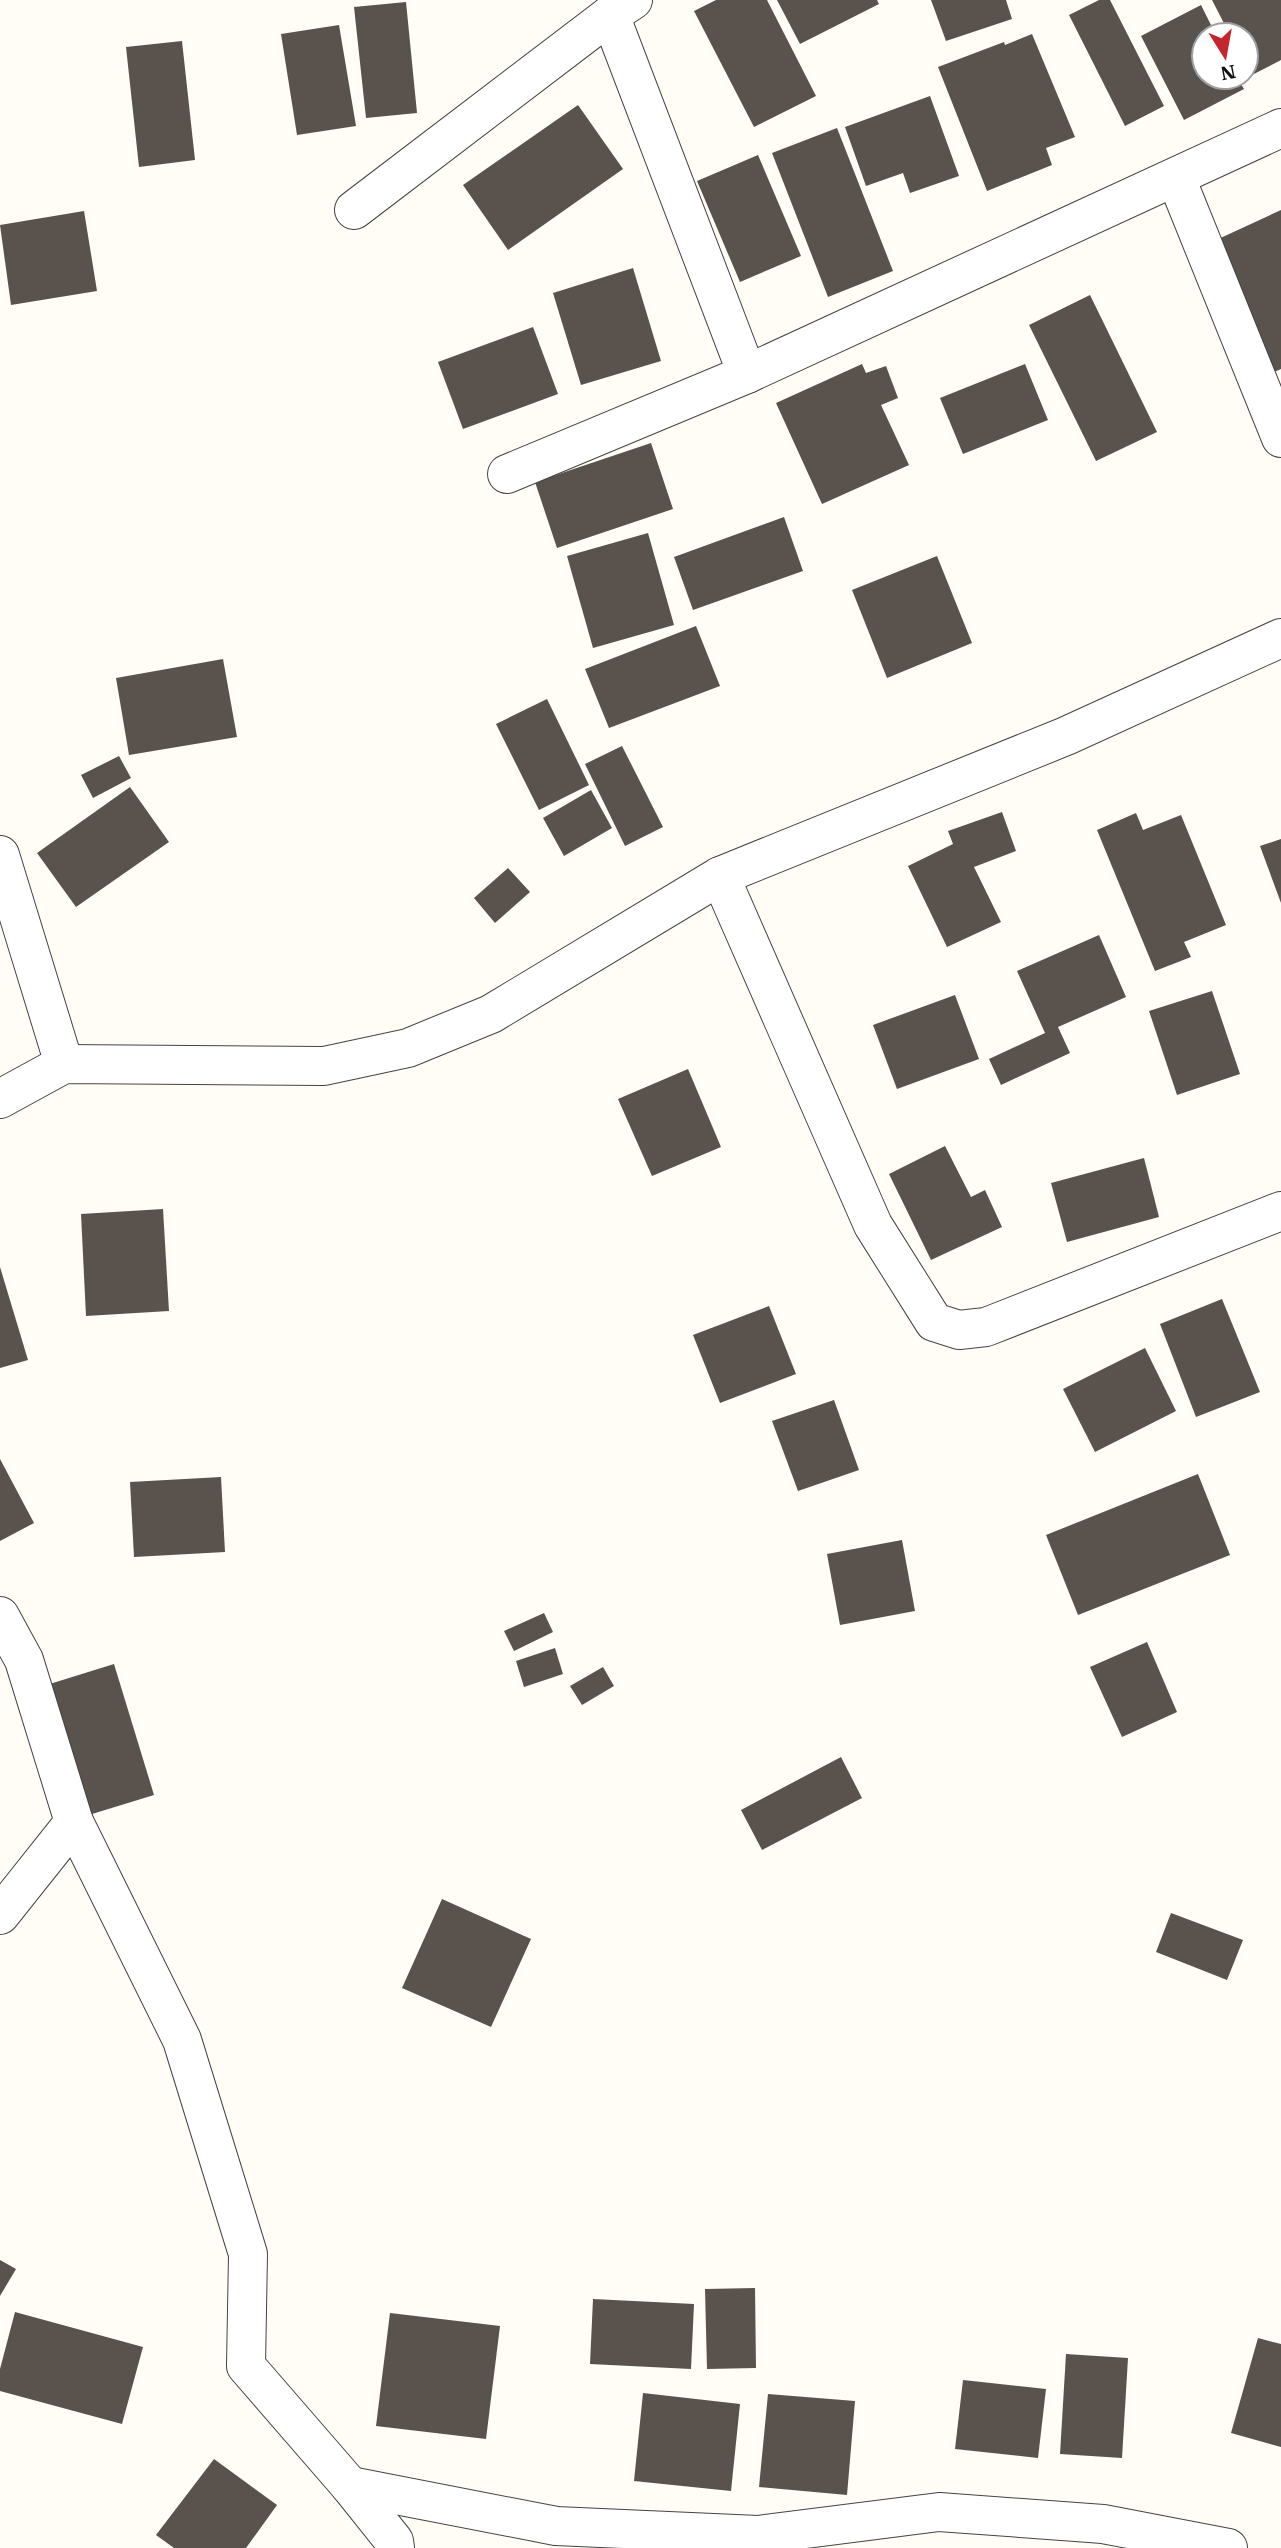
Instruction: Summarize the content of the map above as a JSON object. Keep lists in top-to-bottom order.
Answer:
{
  "north": "bottom"
}
